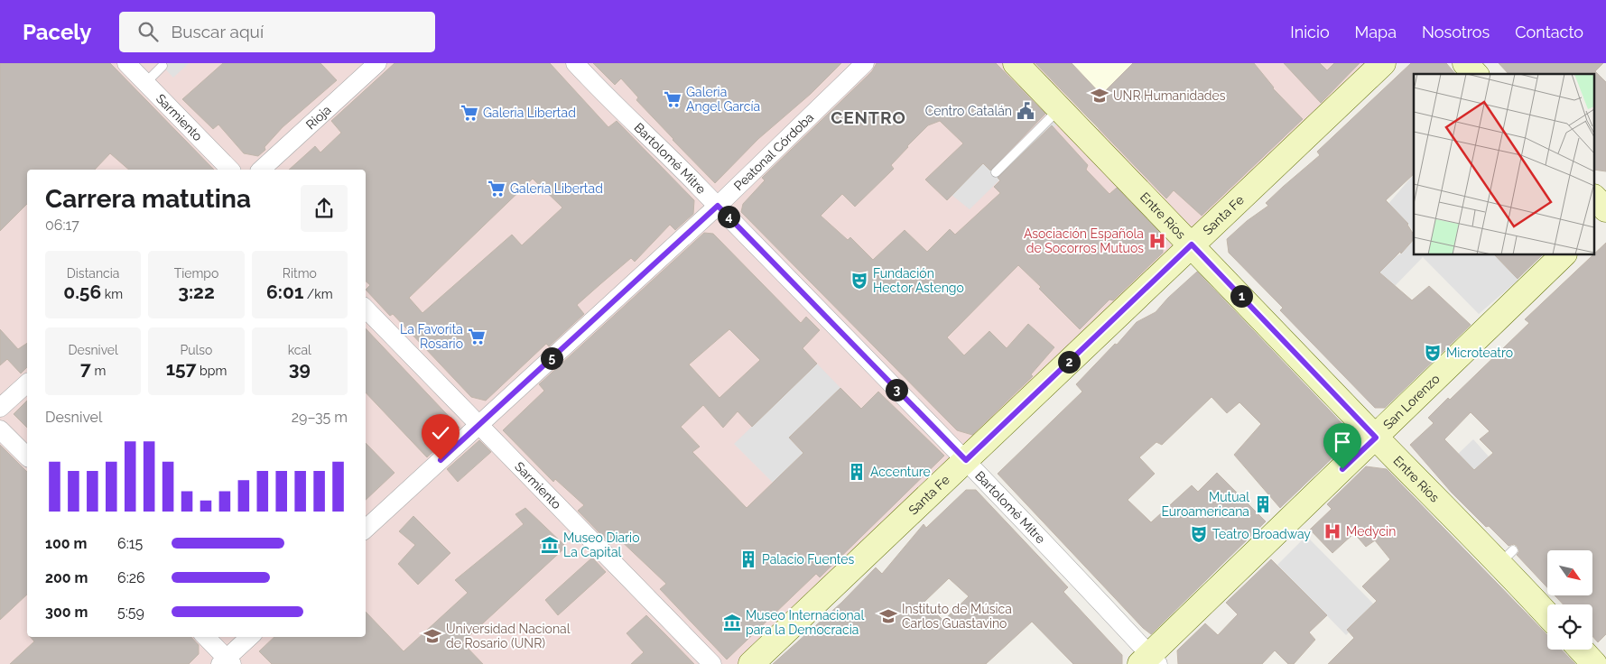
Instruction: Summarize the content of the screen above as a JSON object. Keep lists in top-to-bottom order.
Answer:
{
  "streets": {
    "main road": ["Santa Fe", "Entre Ríos", "San Lorenzo"],
    "street": [
      "Sarmiento",
      "Rioja",
      "Peatonal Córdoba",
      "Bartolomé Mitre"
    ]
  },
  "crossings": [
    ["Sarmiento", "Peatonal Córdoba"],
    ["Peatonal Córdoba", "Bartolomé Mitre"],
    ["Bartolomé Mitre", "Santa Fe"],
    ["Bartolomé Mitre", "San Lorenzo"],
    ["Santa Fe", "Entre Ríos"],
    ["Entre Ríos", "San Lorenzo"]
  ],
  "districts": ["CENTRO"],
  "places": {
    "school or university": ["UNR Humanidades", "Instituto de Música Carlos Guastavino", "Universidad Nacional de Rosario (UNR)"],
    "supermarket": [
      "Galeria Angel García",
      "Galeria Libertad",
      "Galería Libertad",
      "La Favorita Rosario"
    ],
    "public building": ["Centro Catalán"],
    "hospital": ["Asociación Española de Socorros Mutuos", "Medycin"],
    "theatre": ["Fundación Hector Astengo", "Microteatro", "Teatro Broadway"],
    "building": ["Accenture", "Mutual Euroamericana", "Palacio Fuentes"],
    "museum": ["Museo Diario La Capital", "Museo Internacional para la Democracia"]
  },
  "north": "bottom right",
  "page": {
    "header": "Pacely",
    "search": "Buscar aquí",
    "nav": [
      "Inicio",
      "Mapa",
      "Nosotros",
      "Contacto"
    ],
    "heading": ["Carrera matutina", "06:17"],
    "pins": [
      "4",
      "1",
      "5",
      "2",
      "3"
    ],
    "stats": [
      ["Distancia", "0.56 km"],
      ["Tiempo", "3:22"],
      ["Ritmo", "6:01 /km"],
      ["Desnivel", "7 m"],
      ["Pulso", "157 bpm"],
      ["kcal", "39"]
    ],
    "chart": ["Desnivel", "29–35 m"],
    "list": [
      {
        "name": "100 m",
        "note": "6:15"
      },
      {
        "name": "200 m",
        "note": "6:26"
      },
      {
        "name": "300 m",
        "note": "5:59"
      }
    ]
  }
}
